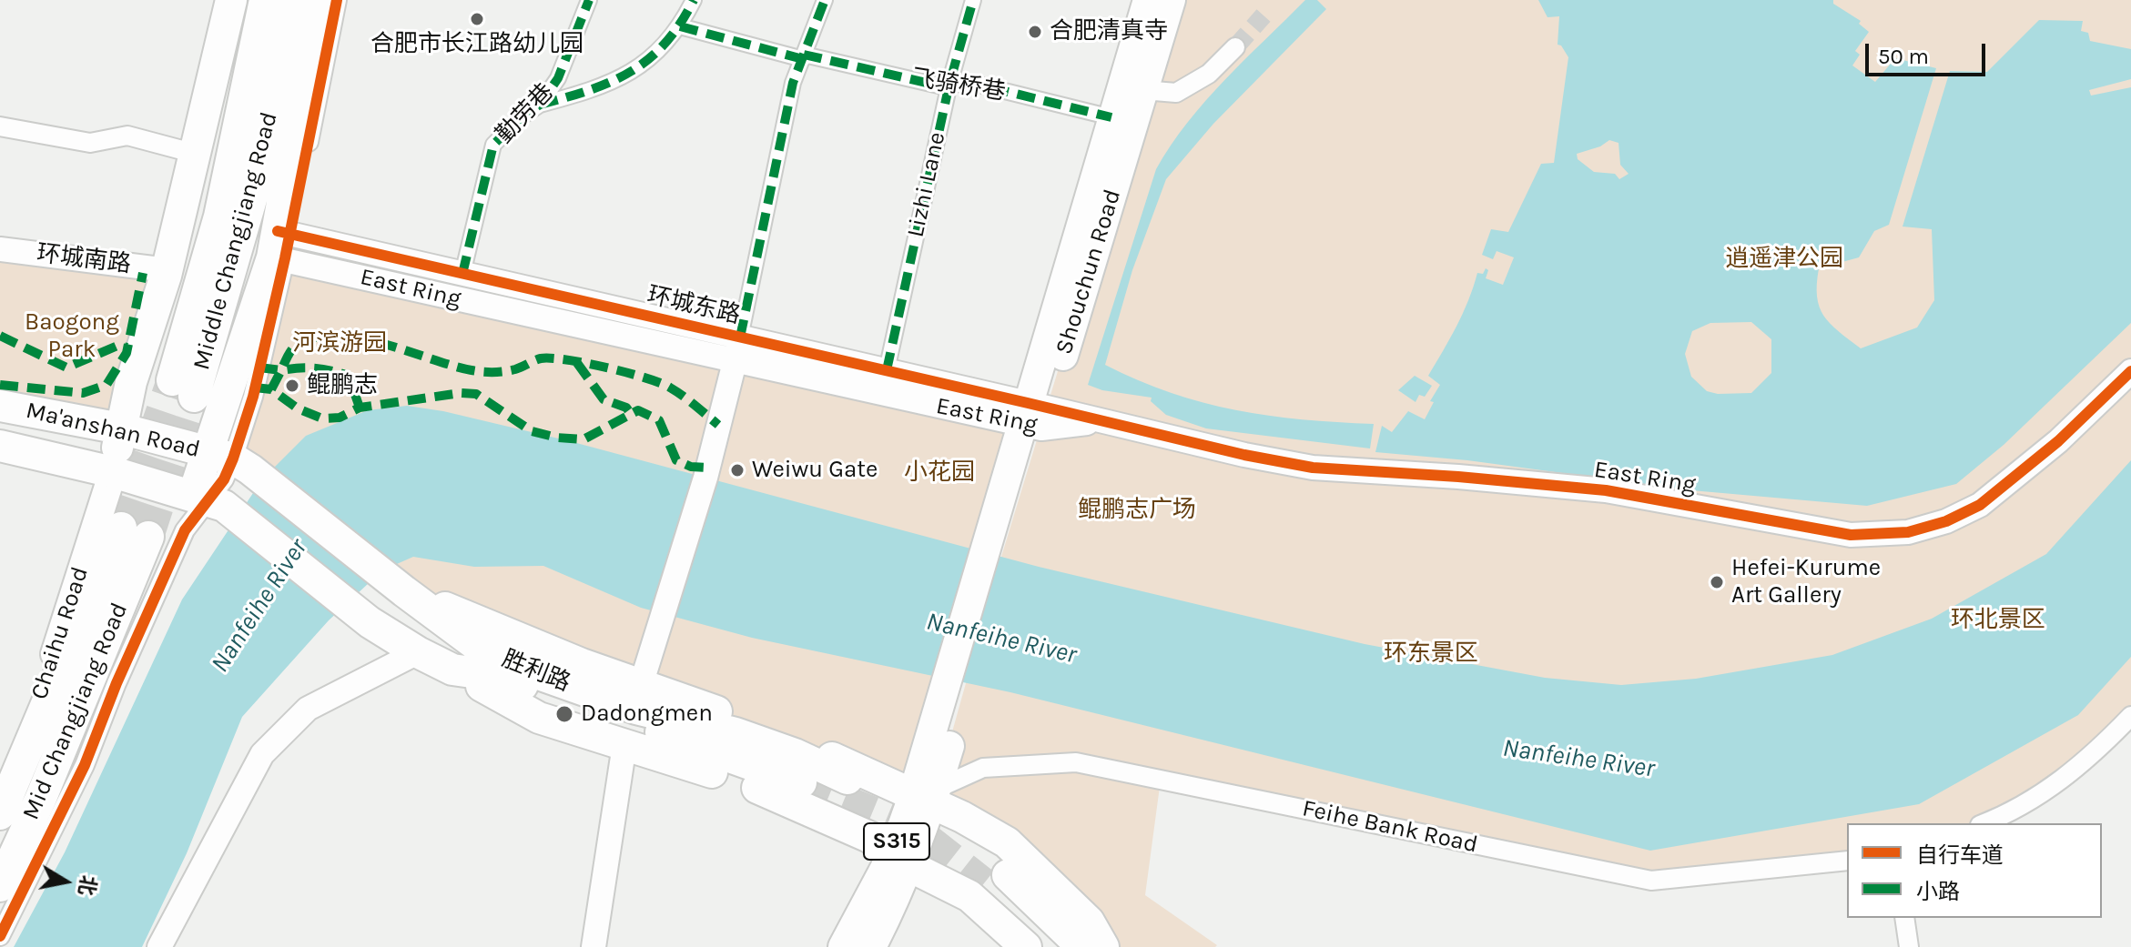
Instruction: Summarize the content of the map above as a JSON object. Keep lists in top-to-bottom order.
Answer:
{
  "streets": {
    "highway": [
      "Middle Changjiang Road",
      "Ma'anshan Road",
      "胜利路",
      "Mid Changjiang Road"
    ],
    "main road": ["Shouchun Road", "Chaihu Road", "S315"],
    "street": [
      "飞骑桥巷",
      "勤劳巷",
      "Lizhi Lane",
      "环城南路",
      "East Ring",
      "环城东路",
      "Feihe Bank Road"
    ]
  },
  "crossings": [
    ["飞骑桥巷", "Lizhi Lane"],
    ["飞骑桥巷", "Shouchun Road"],
    ["勤劳巷", "环城东路"],
    ["Lizhi Lane", "环城东路"],
    ["Shouchun Road", "East Ring"],
    ["Shouchun Road", "环城东路"],
    ["Shouchun Road", "Feihe Bank Road"],
    ["Shouchun Road", "S315"],
    ["East Ring", "环城东路"],
    ["Ma'anshan Road", "Chaihu Road"],
    ["Ma'anshan Road", "胜利路"],
    ["Feihe Bank Road", "S315"]
  ],
  "water": ["Nanfeihe River"],
  "parks": [
    "逍遥津公园",
    "Baogong Park",
    "河滨游园",
    "小花园",
    "鲲鹏志广场",
    "环北景区",
    "环东景区"
  ],
  "places": [
    "合肥市长江路幼儿园",
    "合肥清真寺",
    "鲲鹏志",
    "Weiwu Gate",
    "Hefei-Kurume Art Gallery",
    "Dadongmen"
  ],
  "legend": ["自行车道", "小路"],
  "scale_bar": "50 m",
  "north": "right"
}
